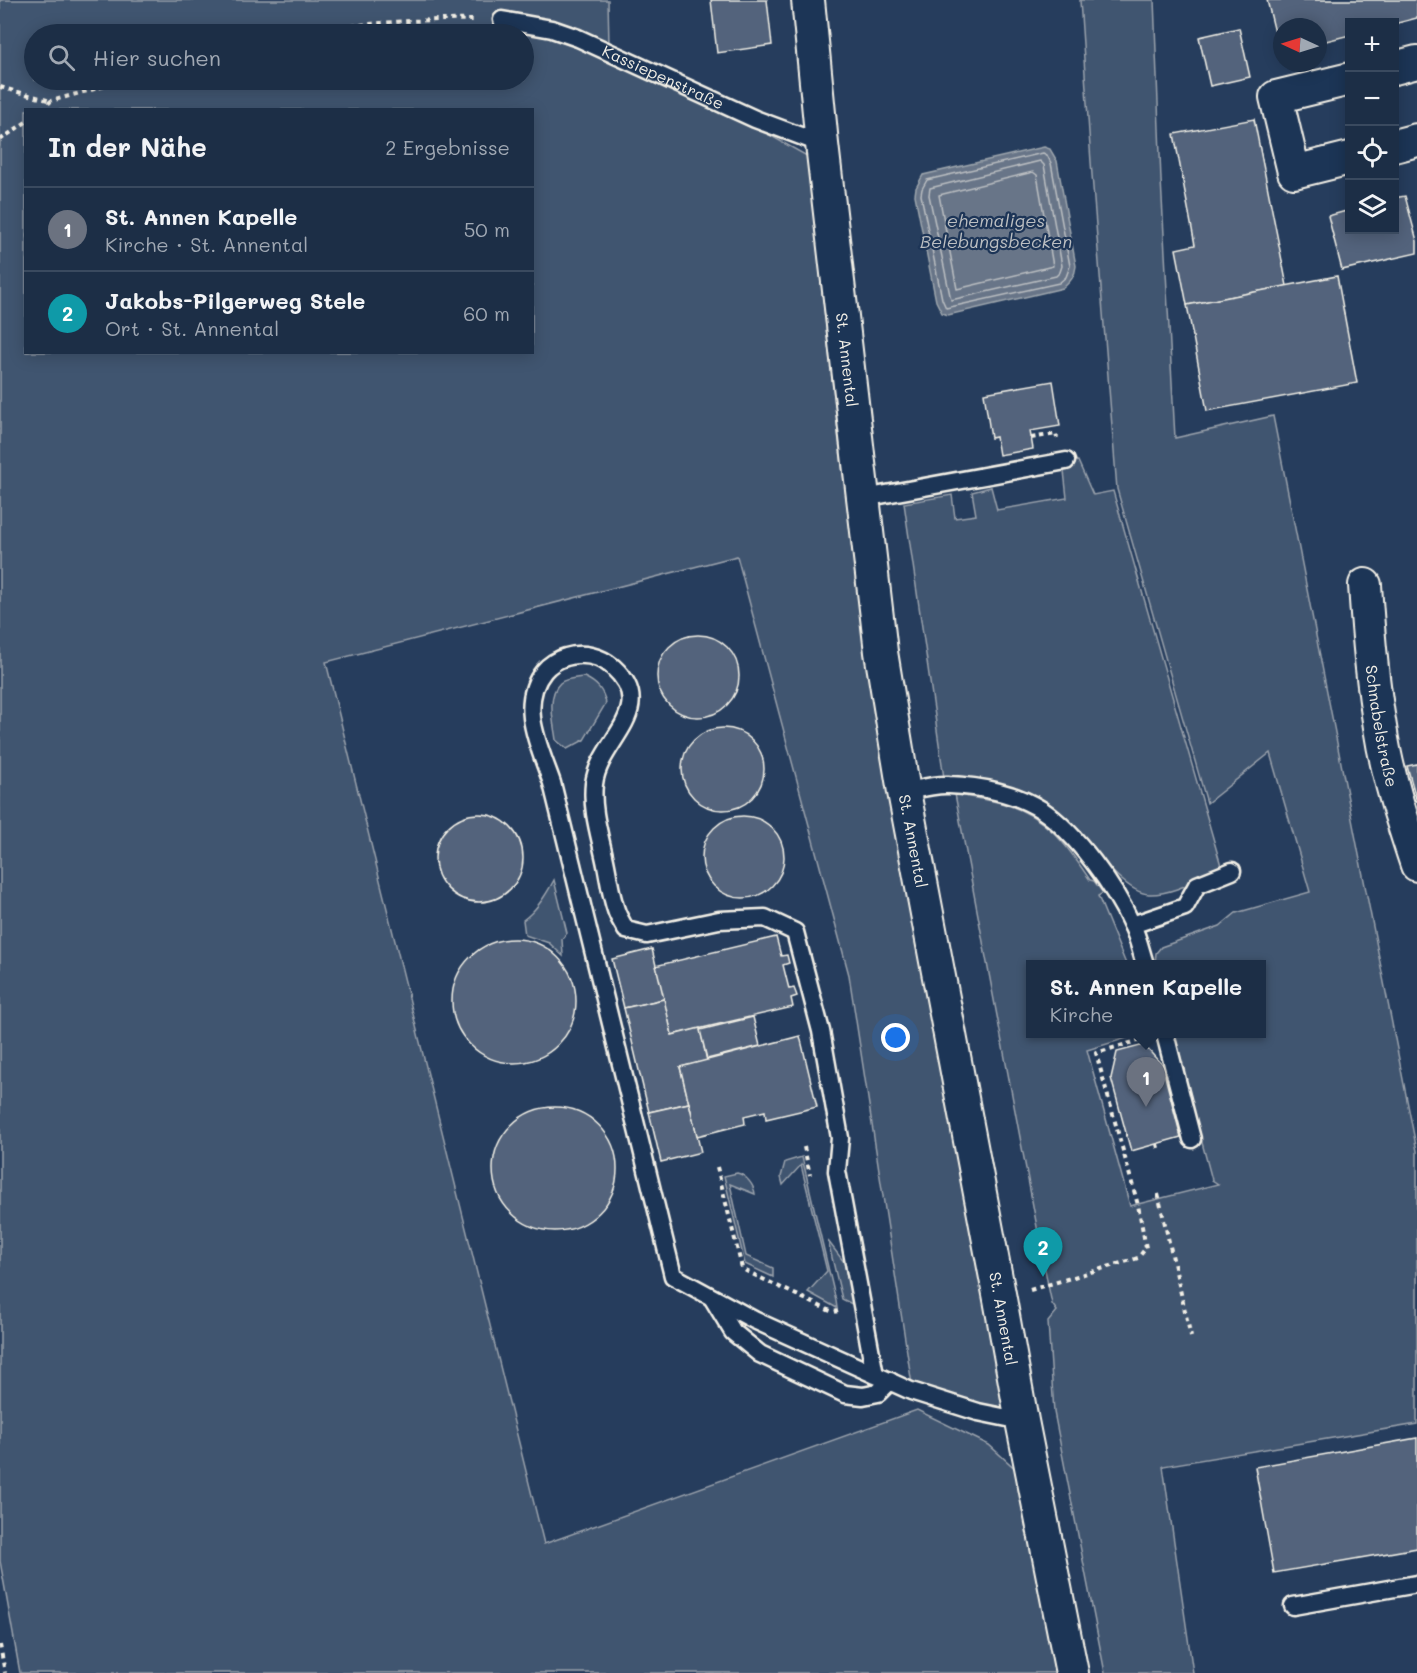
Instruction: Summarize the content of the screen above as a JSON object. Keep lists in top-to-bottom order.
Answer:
{
  "streets": {
    "street": ["St. Annental", "Schnabelstraße"],
    "lane": ["Kassiepenstraße"]
  },
  "crossings": [
    ["Kassiepenstraße", "St. Annental"]
  ],
  "water": ["ehemaliges Belebungsbecken"],
  "north": "left",
  "page": {
    "map_buttons": ["+", "−"],
    "search": "Hier suchen",
    "heading": ["In der Nähe", "2 Ergebnisse"],
    "list": [
      {
        "mark": "1",
        "name": "St. Annen Kapelle",
        "note": "Kirche · St. Annental",
        "value": "50 m"
      },
      {
        "mark": "2",
        "name": "Jakobs-Pilgerweg Stele",
        "note": "Ort · St. Annental",
        "value": "60 m"
      }
    ],
    "popup": ["St. Annen Kapelle", "Kirche"],
    "pins": ["1", "2"]
  }
}
